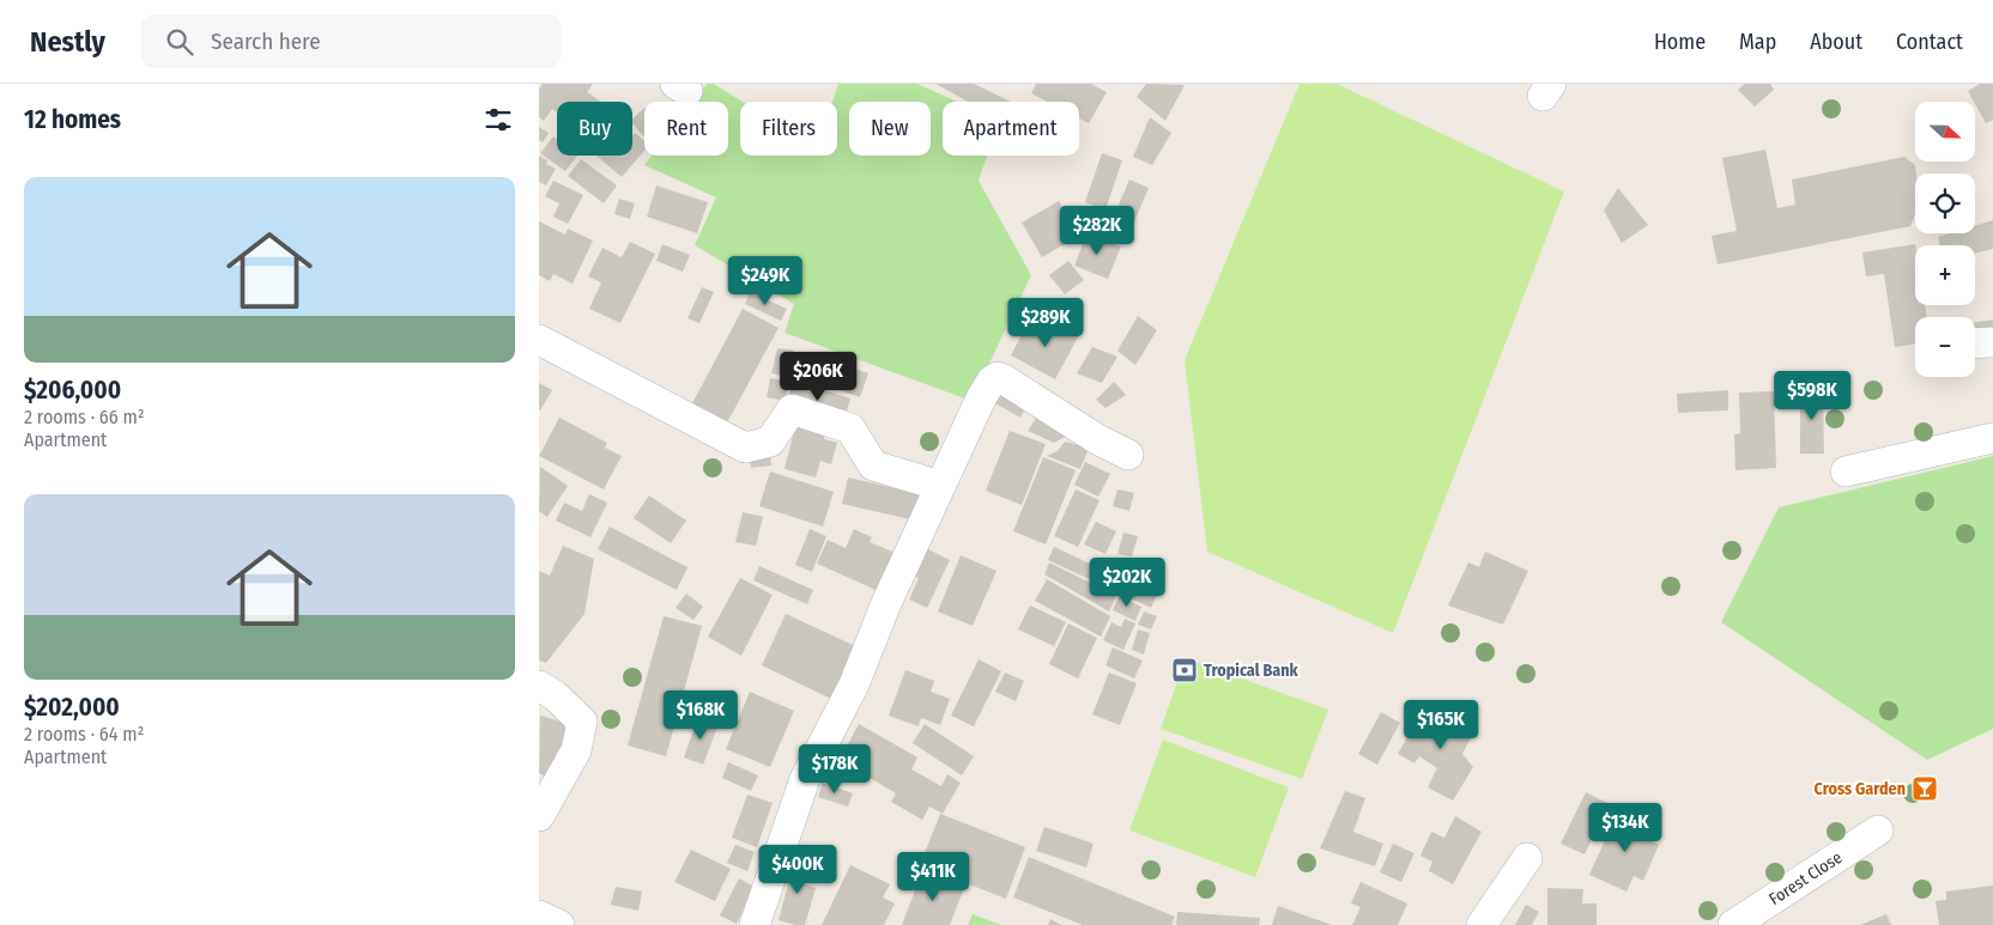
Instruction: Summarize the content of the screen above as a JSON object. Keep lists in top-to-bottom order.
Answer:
{
  "streets": {
    "street": ["Forest Close"]
  },
  "places": {
    "bank": ["Tropical Bank"],
    "bar": ["Cross Garden"]
  },
  "north": "right",
  "page": {
    "header": "Nestly",
    "search": "Search here",
    "nav": [
      "Home",
      "Map",
      "About",
      "Contact"
    ],
    "heading": "12 homes",
    "map_buttons": ["+", "−"],
    "chip": [
      "Buy",
      "Rent",
      "Filters",
      "New",
      "Apartment"
    ],
    "list": [
      {
        "name": "$206,000",
        "note": "2 rooms · 66 m² · Apartment"
      },
      {
        "name": "$202,000",
        "note": "2 rooms · 64 m² · Apartment"
      }
    ],
    "price": [
      "$282K",
      "$249K",
      "$289K",
      "$206K",
      "$598K",
      "$202K",
      "$168K",
      "$165K",
      "$178K",
      "$134K",
      "$400K",
      "$411K"
    ]
  }
}
